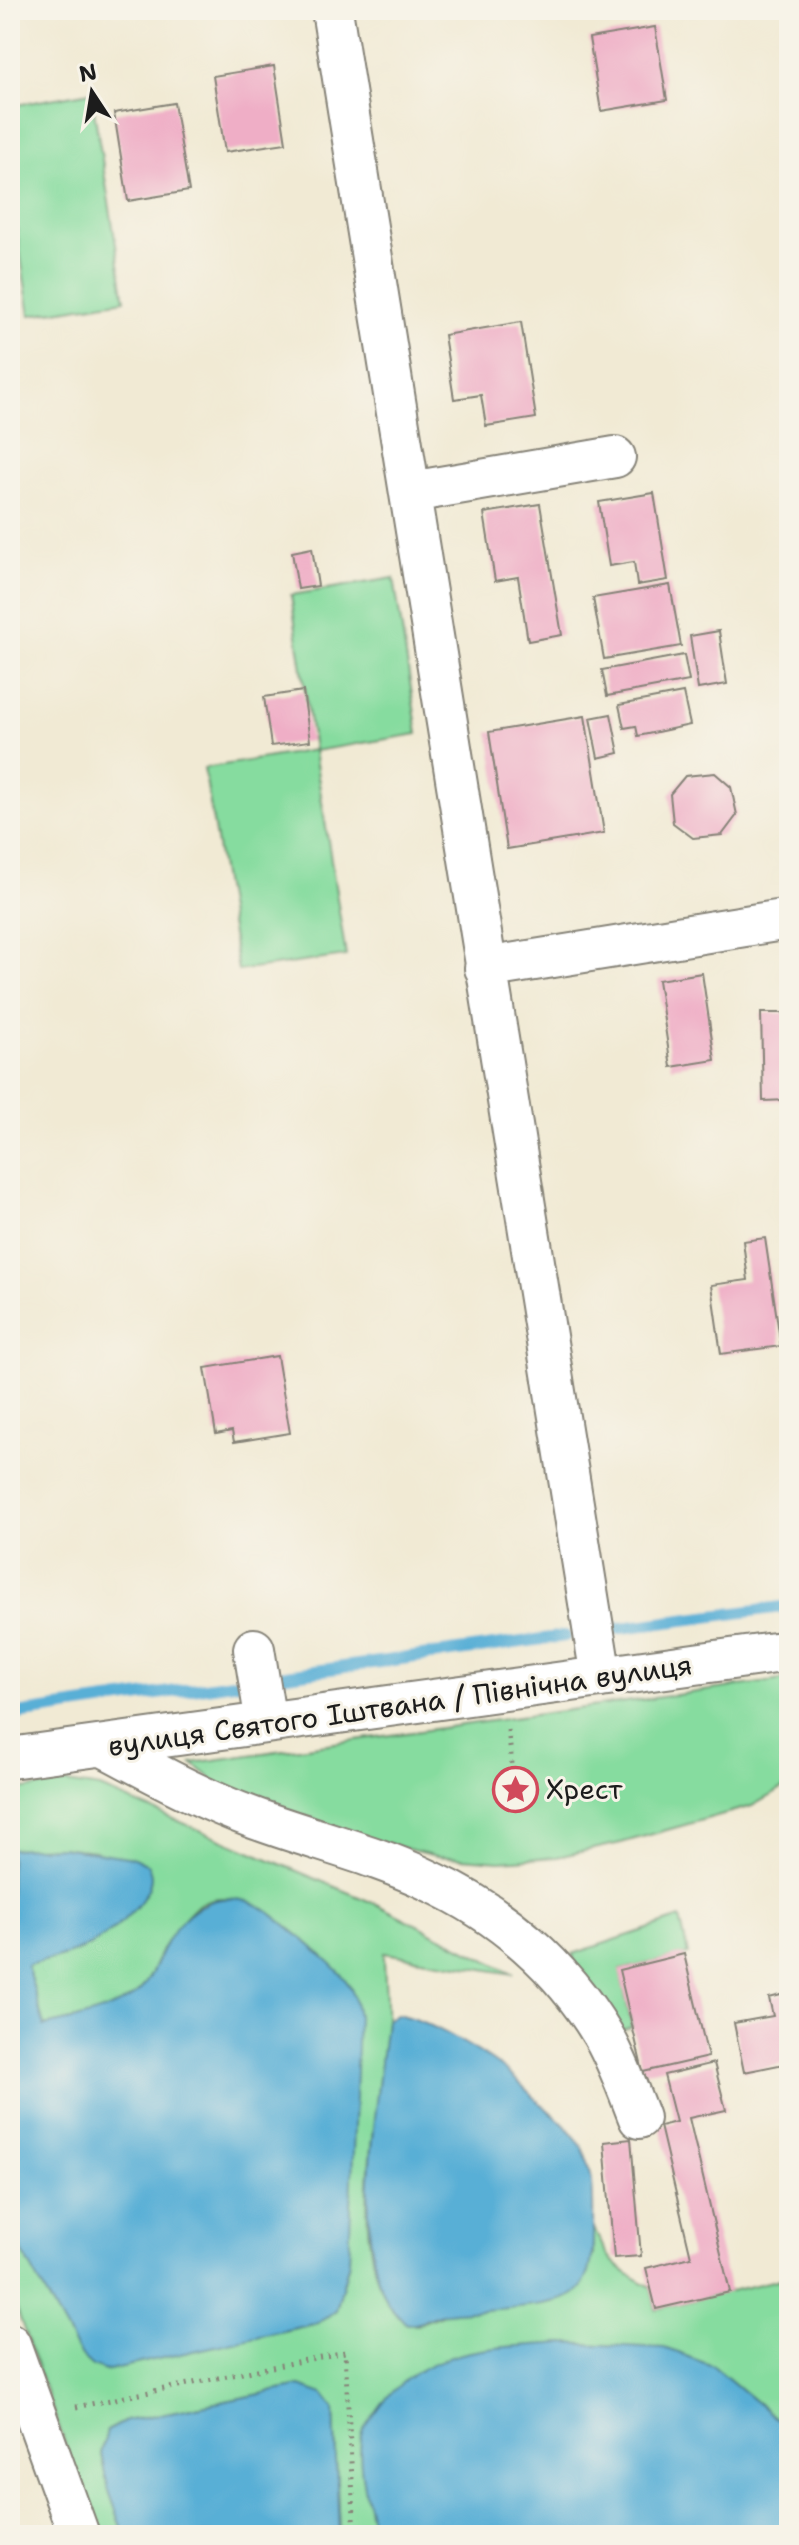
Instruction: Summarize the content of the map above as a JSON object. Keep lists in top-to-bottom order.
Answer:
{
  "streets": {
    "street": ["вулиця Святого Іштвана / Північна вулиця"]
  },
  "places": {
    "place": ["Хрест"]
  },
  "north": "top"
}
